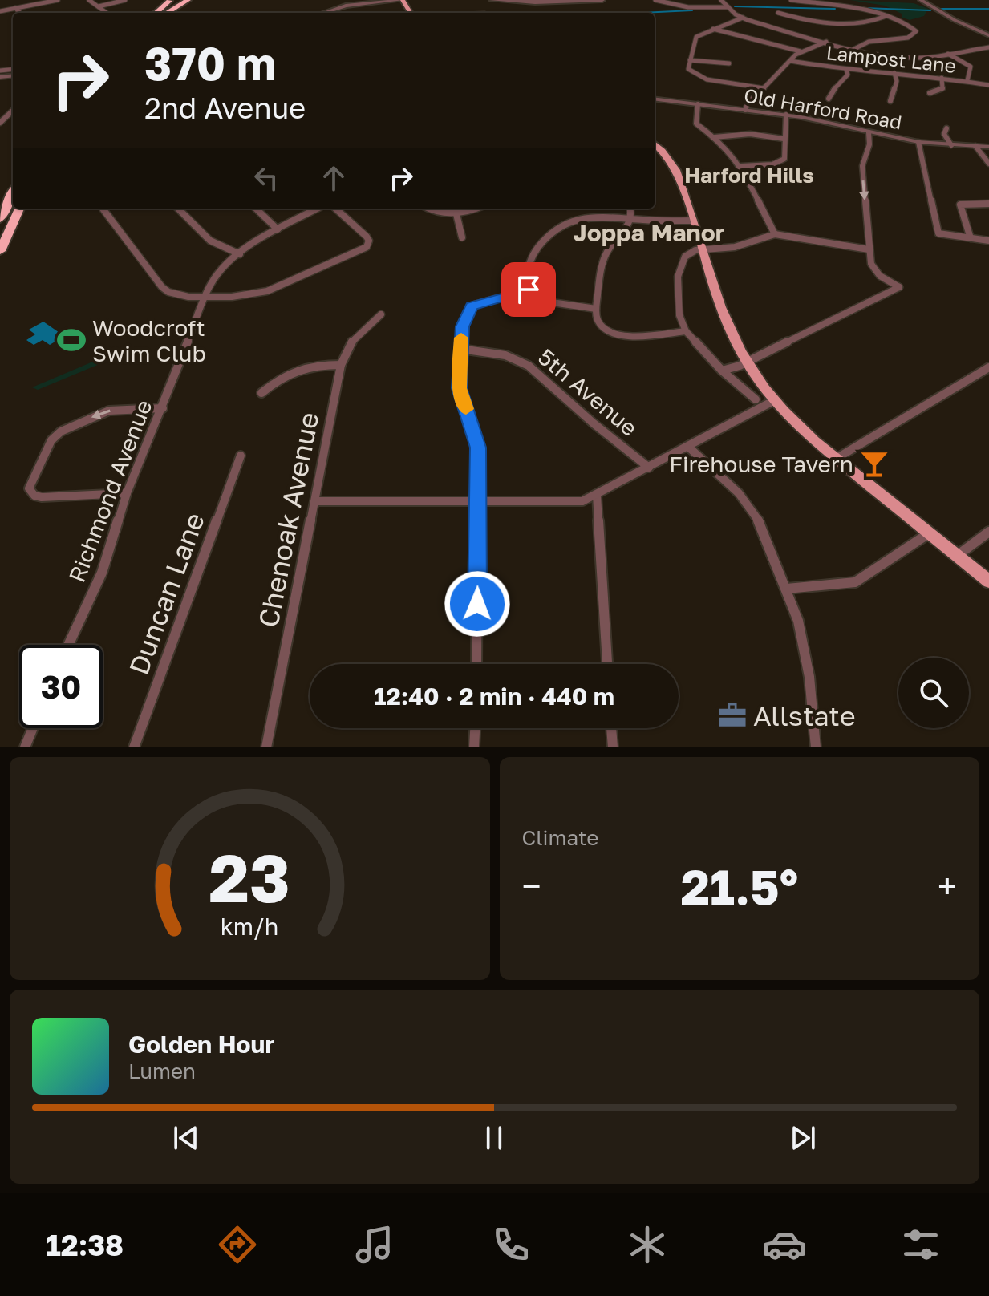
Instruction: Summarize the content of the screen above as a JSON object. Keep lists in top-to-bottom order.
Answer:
{
  "streets": {
    "street": [
      "Lampost Lane",
      "Old Harford Road",
      "5th Avenue",
      "Richmond Avenue",
      "Chenoak Avenue",
      "Duncan Lane"
    ]
  },
  "districts": ["Harford Hills", "Joppa Manor"],
  "places": {
    "sports": ["Woodcroft Swim Club"],
    "bar": ["Firehouse Tavern"],
    "office": ["Allstate"]
  },
  "page": {
    "turn": ["370 m", "2nd Avenue"],
    "limit": "30",
    "trip": "12:40 · 2 min · 440 m",
    "tile": "Climate",
    "heat": ["−", "21.5°", "+"],
    "song": ["Golden Hour", "Lumen"],
    "tabs": "12:38",
    "gauge": ["23", "km/h"]
  }
}
